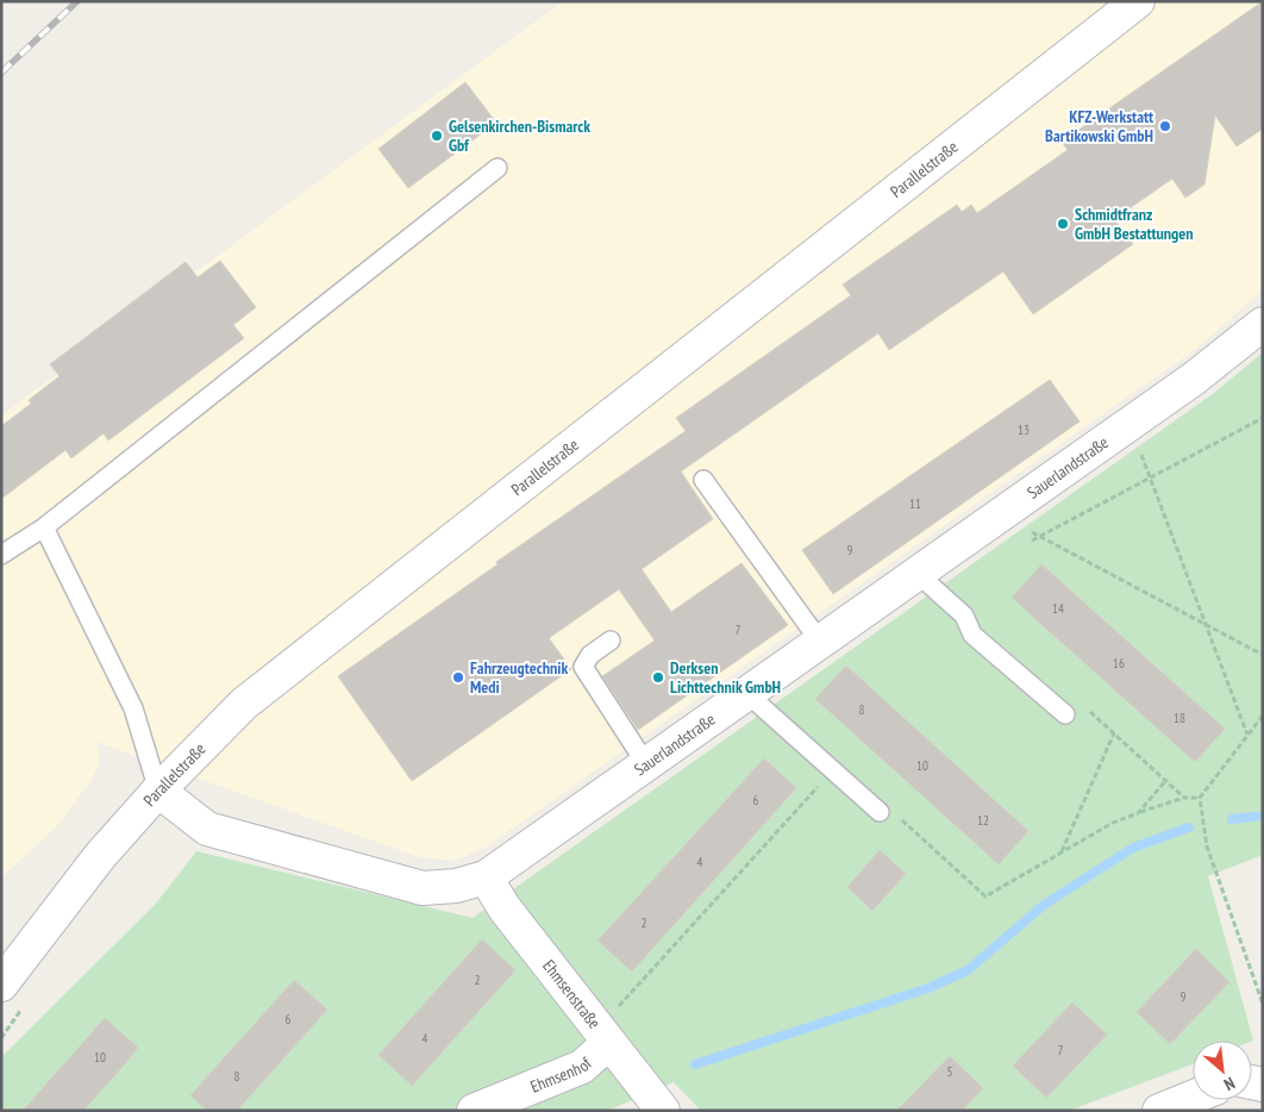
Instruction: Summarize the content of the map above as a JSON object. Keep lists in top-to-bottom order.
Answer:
{
  "streets": {
    "street": [
      "Parallelstraße",
      "Sauerlandstraße",
      "Ehmsenstraße",
      "Ehmsenhof"
    ]
  },
  "crossings": [
    ["Parallelstraße", "Sauerlandstraße"],
    ["Sauerlandstraße", "Ehmsenstraße"],
    ["Ehmsenstraße", "Ehmsenhof"]
  ],
  "places": [
    "KFZ-Werkstatt Bartikowski GmbH",
    "Gelsenkirchen-Bismarck Gbf",
    "Schmidtfranz GmbH Bestattungen",
    "Fahrzeugtechnik Medi",
    "Derksen Lichttechnik GmbH"
  ],
  "house_numbers": [
    "13",
    "11",
    "9",
    "14",
    "7",
    "16",
    "8",
    "18",
    "10",
    "6",
    "12",
    "4",
    "2",
    "2",
    "9",
    "6",
    "4",
    "7",
    "10",
    "5",
    "8"
  ],
  "north": "bottom right"
}
